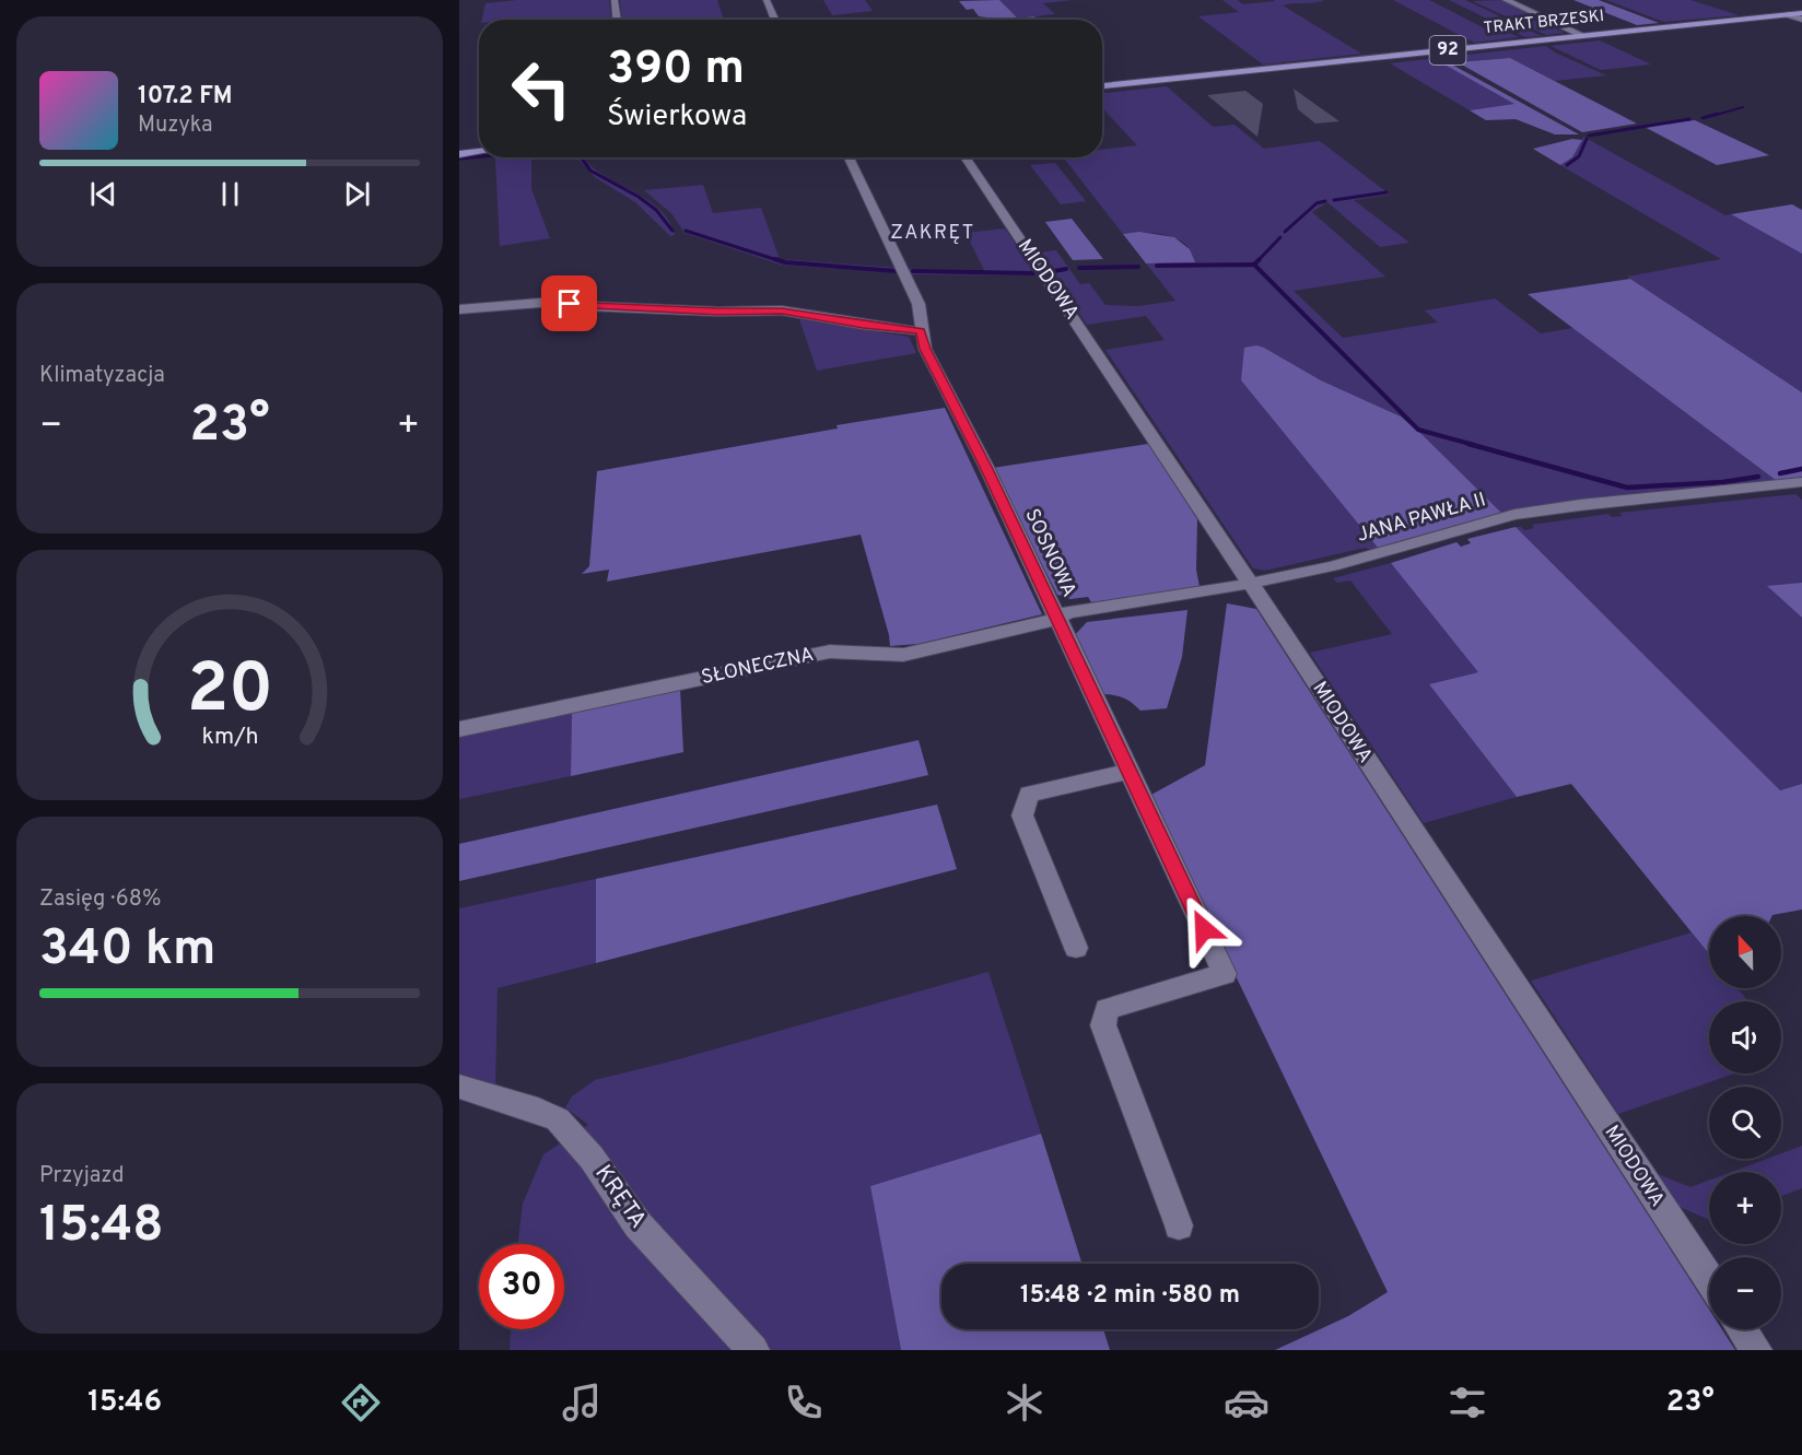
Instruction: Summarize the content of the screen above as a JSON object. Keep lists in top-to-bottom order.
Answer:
{
  "streets": {
    "main road": ["TRAKT BRZESKI", "92"],
    "street": [
      "MIODOWA",
      "JANA PAWŁA II",
      "SOSNOWA",
      "SŁONECZNA",
      "KRĘTA"
    ]
  },
  "crossings": [
    ["MIODOWA", "JANA PAWŁA II"],
    ["JANA PAWŁA II", "SOSNOWA"],
    ["JANA PAWŁA II", "SŁONECZNA"],
    ["SOSNOWA", "SŁONECZNA"]
  ],
  "districts": ["ZAKRĘT"],
  "north": "top",
  "page": {
    "turn": ["390 m", "Świerkowa"],
    "song": ["107.2 FM", "Muzyka"],
    "tile": [
      "Klimatyzacja",
      ["Zasięg · 68%", "340 km"],
      ["Przyjazd", "15:48"]
    ],
    "heat": ["−", "23°", "+"],
    "map_buttons": ["+", "−"],
    "limit": "30",
    "trip": "15:48 · 2 min · 580 m",
    "tabs": ["15:46", "23°"],
    "gauge": ["20", "km/h"]
  }
}
